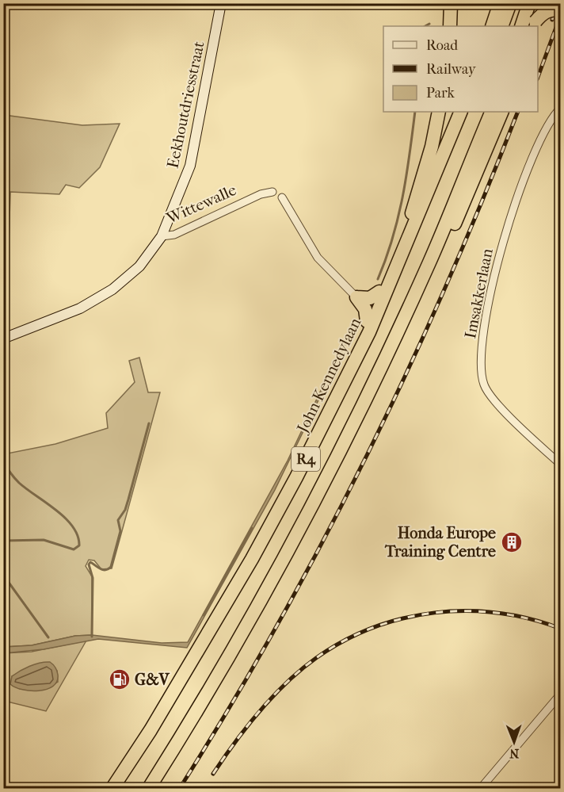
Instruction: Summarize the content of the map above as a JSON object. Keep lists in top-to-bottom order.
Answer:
{
  "streets": {
    "highway": ["John Kennedylaan", "R4"],
    "street": ["Eekhoutdriesstraat", "Wittewalle", "Imsakkerlaan"]
  },
  "crossings": [
    ["Eekhoutdriesstraat", "Wittewalle"]
  ],
  "places": {
    "building": ["Honda Europe Training Centre"],
    "fuel station": ["G&V"]
  },
  "legend": ["Road", "Railway", "Park"],
  "north": "bottom"
}
